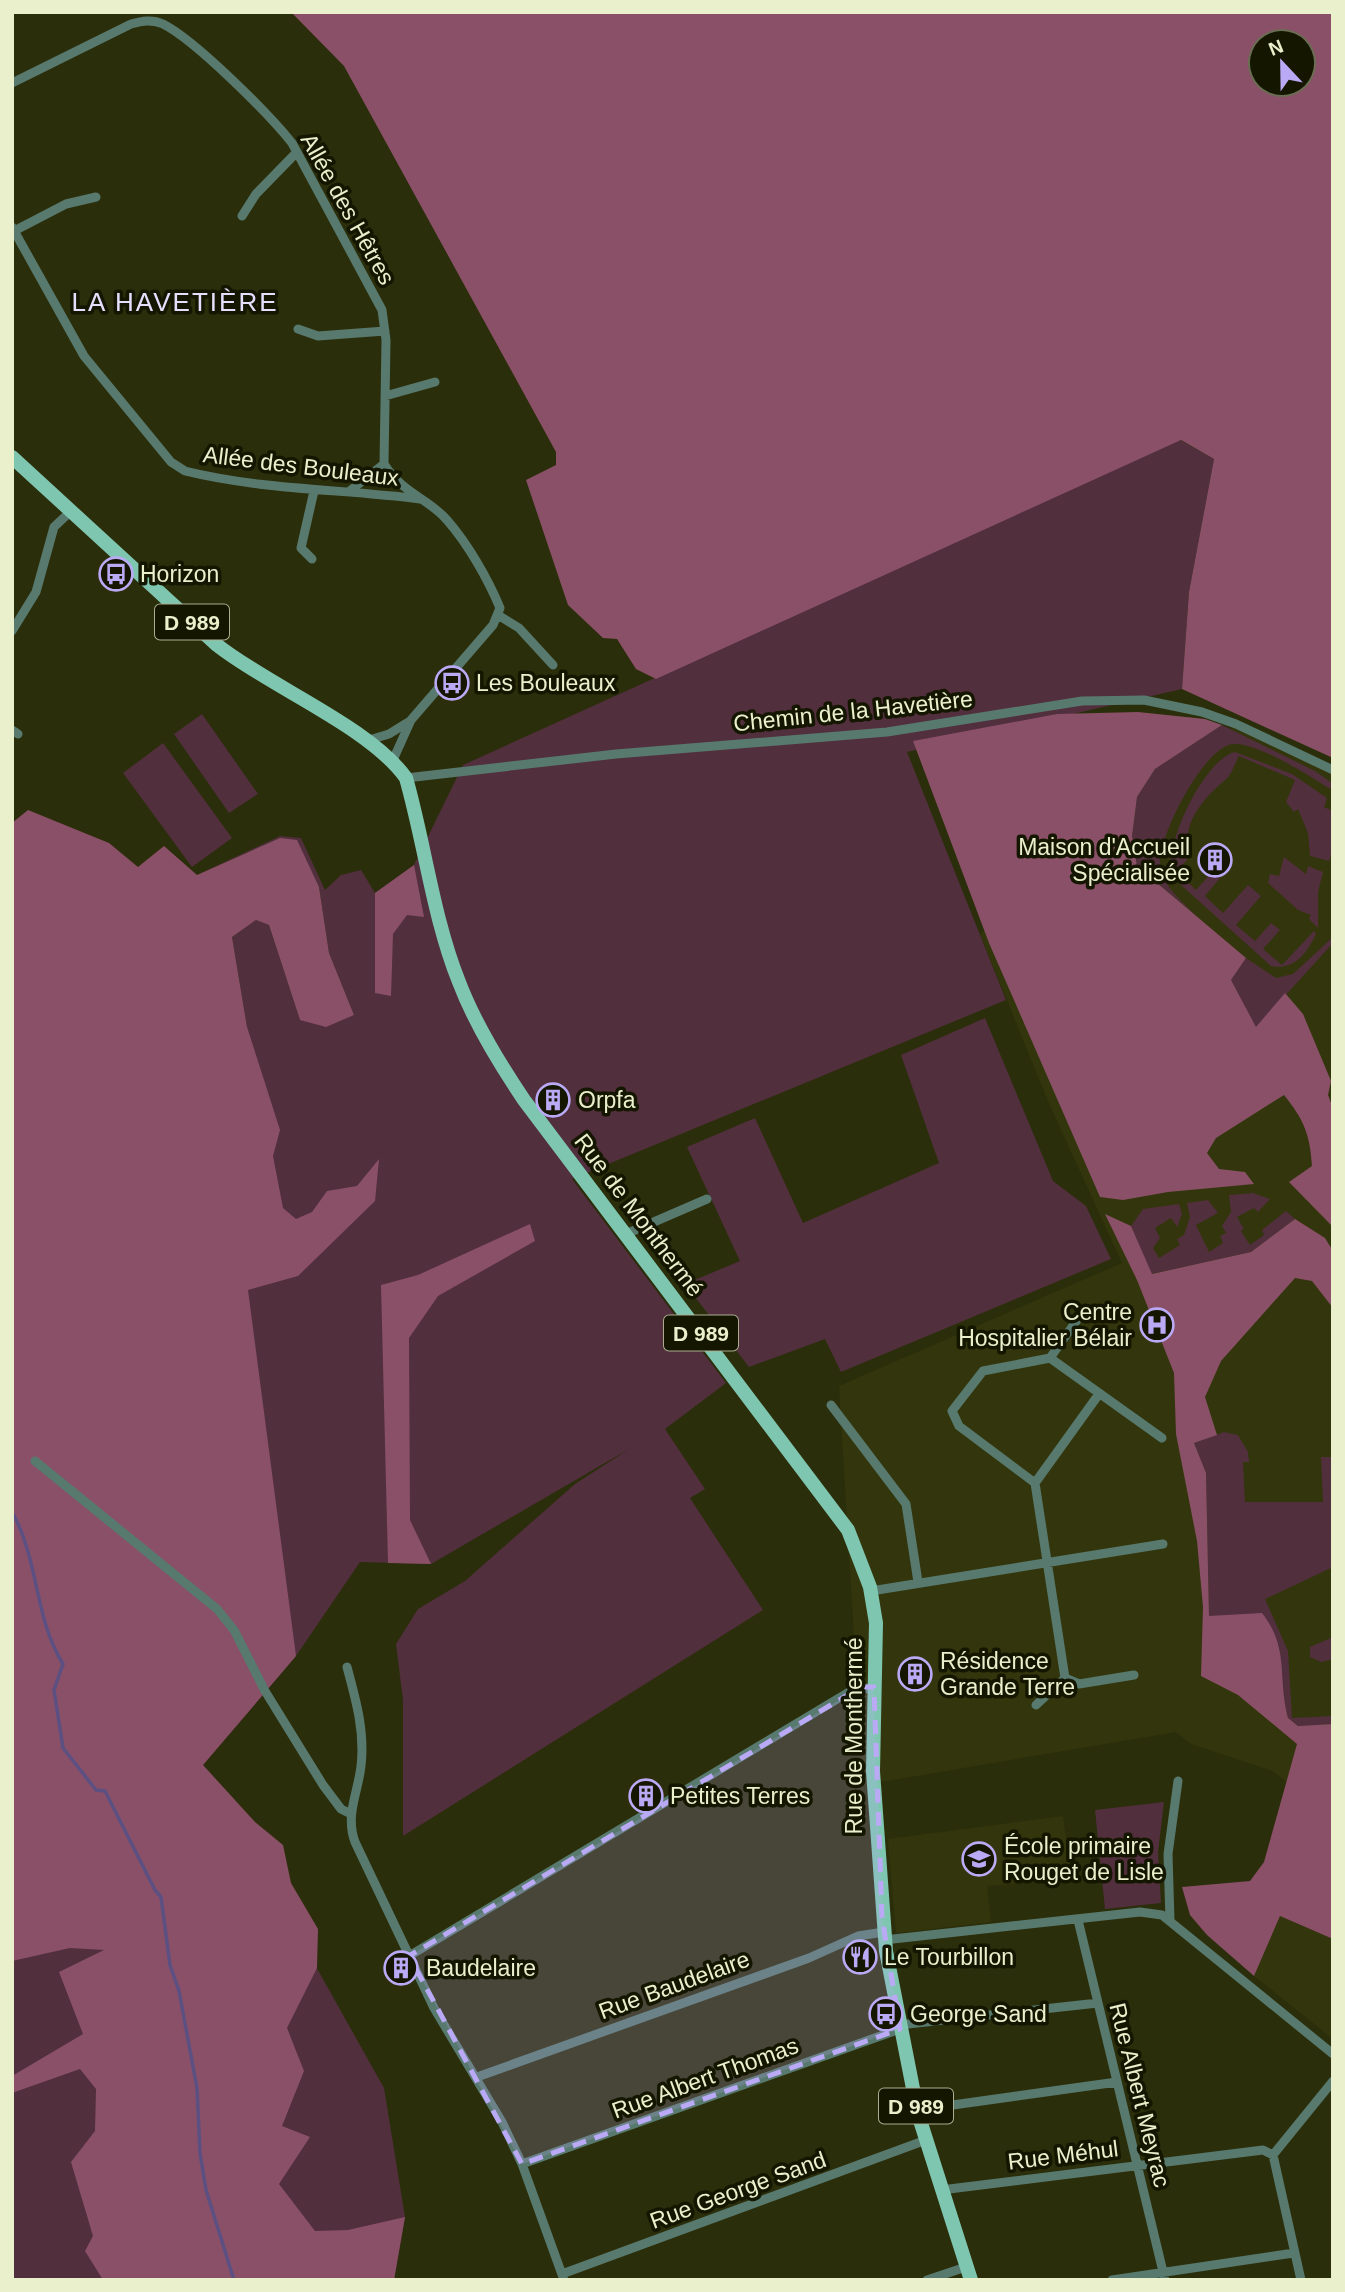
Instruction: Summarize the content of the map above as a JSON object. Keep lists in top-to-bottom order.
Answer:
{
  "streets": {
    "main road": ["D 989", "Rue de Monthermé"],
    "street": [
      "Allée des Hêtres",
      "Allée des Bouleaux",
      "Chemin de la Havetière",
      "Rue Baudelaire",
      "Rue Albert Thomas",
      "Rue Albert Meyrac",
      "Rue Méhul",
      "Rue George Sand"
    ]
  },
  "crossings": [
    ["Allée des Hêtres", "Allée des Bouleaux"],
    ["Chemin de la Havetière", "Rue de Monthermé"],
    ["Rue de Monthermé", "Rue Baudelaire"],
    ["Rue de Monthermé", "Rue Albert Thomas"],
    ["Rue de Monthermé", "Rue Méhul"],
    ["Rue de Monthermé", "Rue George Sand"],
    ["Rue Baudelaire", "Rue Albert Meyrac"],
    ["Rue Albert Thomas", "Rue Albert Meyrac"],
    ["Rue Albert Meyrac", "Rue Méhul"]
  ],
  "districts": ["LA HAVETIÈRE"],
  "places": {
    "bus stop": ["Horizon", "Les Bouleaux", "George Sand"],
    "building": [
      "Maison d'Accueil Spécialisée",
      "Orpfa",
      "Résidence Grande Terre",
      "Petites Terres",
      "Baudelaire"
    ],
    "hospital": ["Centre Hospitalier Bélair"],
    "school or university": ["École primaire Rouget de Lisle"],
    "restaurant": ["Le Tourbillon"]
  },
  "north": "top"
}
